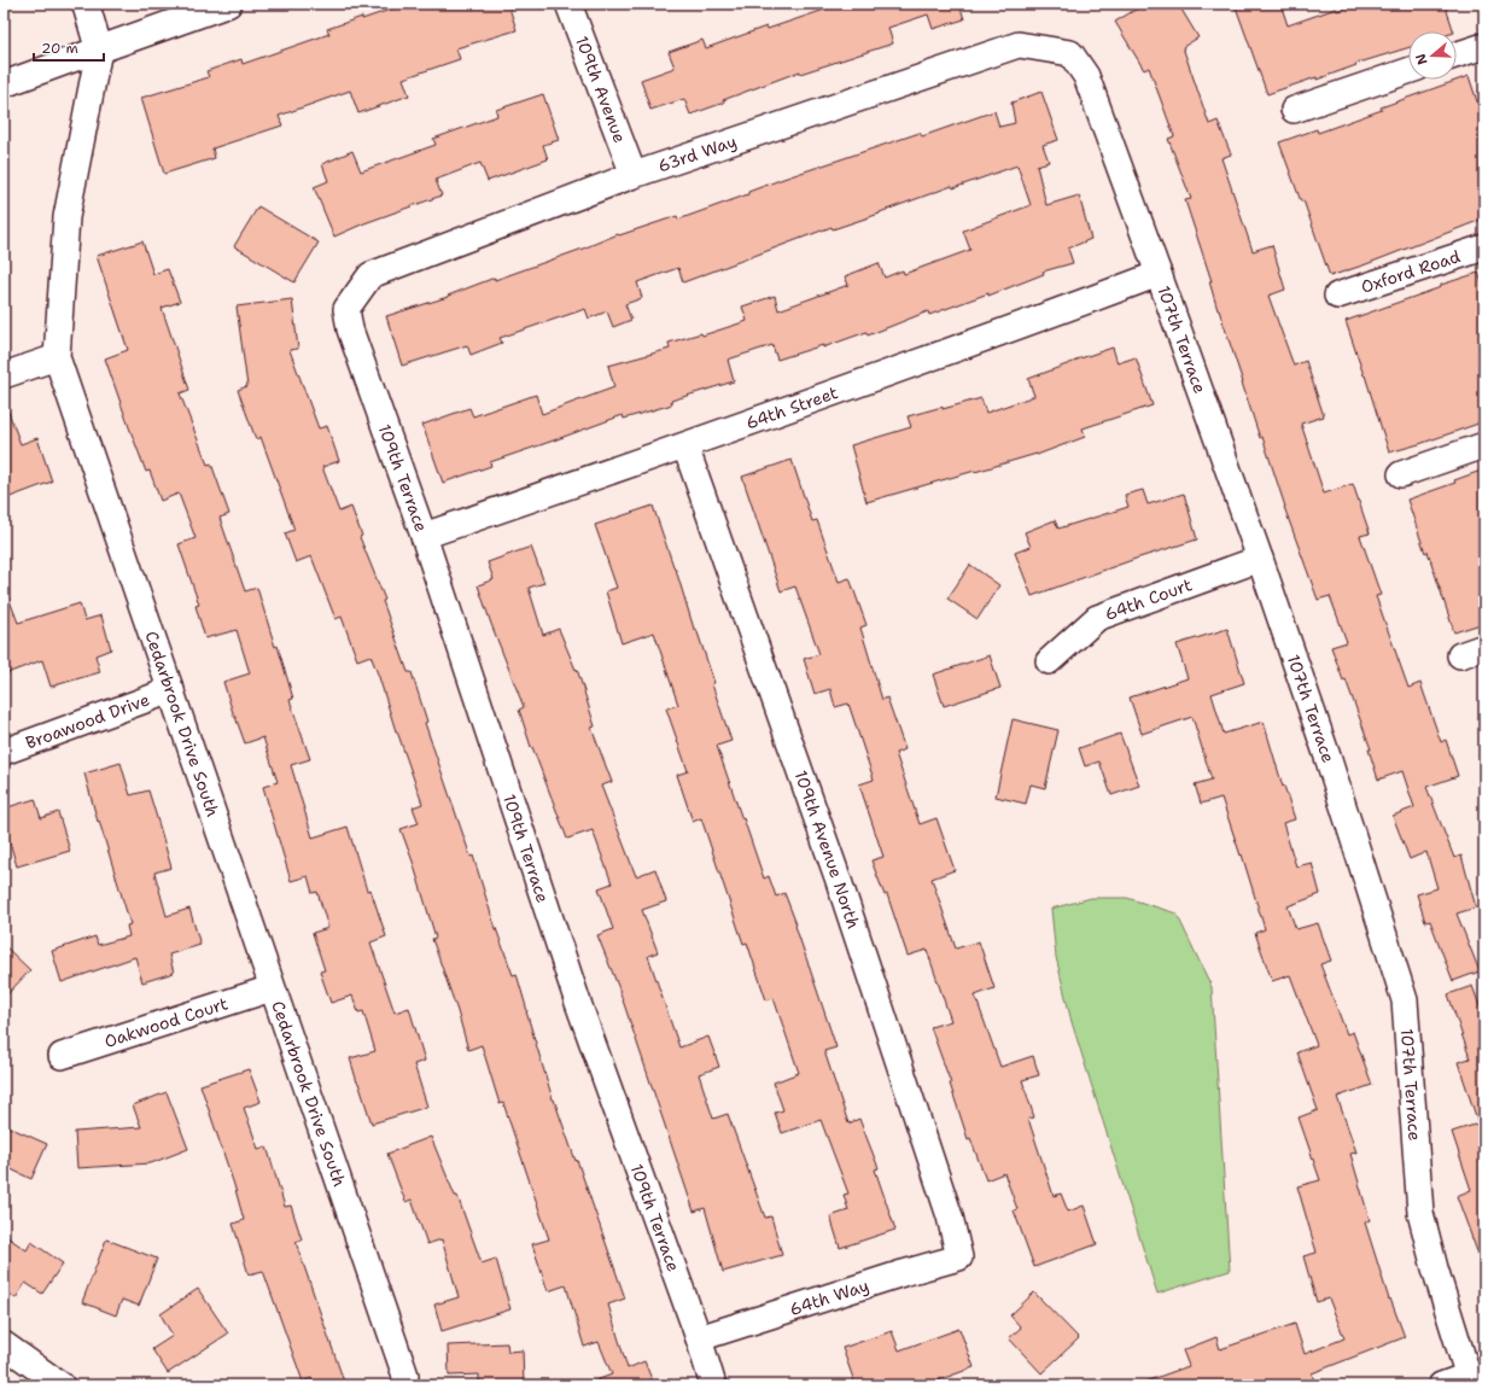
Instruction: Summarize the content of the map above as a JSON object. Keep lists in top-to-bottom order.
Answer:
{
  "streets": {
    "street": [
      "109th Avenue",
      "63rd Way",
      "Oxford Road",
      "107th Terrace",
      "64th Street",
      "109th Terrace",
      "64th Court",
      "Broawood Drive",
      "Cedarbrook Drive South",
      "109th Avenue North",
      "Oakwood Court",
      "64th Way"
    ]
  },
  "crossings": [
    ["109th Avenue", "63rd Way"],
    ["63rd Way", "107th Terrace"],
    ["63rd Way", "109th Terrace"],
    ["107th Terrace", "64th Street"],
    ["107th Terrace", "64th Court"],
    ["64th Street", "109th Terrace"],
    ["64th Street", "109th Avenue North"],
    ["109th Terrace", "64th Way"],
    ["Broawood Drive", "Cedarbrook Drive South"],
    ["Cedarbrook Drive South", "Oakwood Court"],
    ["109th Avenue North", "64th Way"]
  ],
  "scale_bar": "20 m",
  "north": "left"
}
